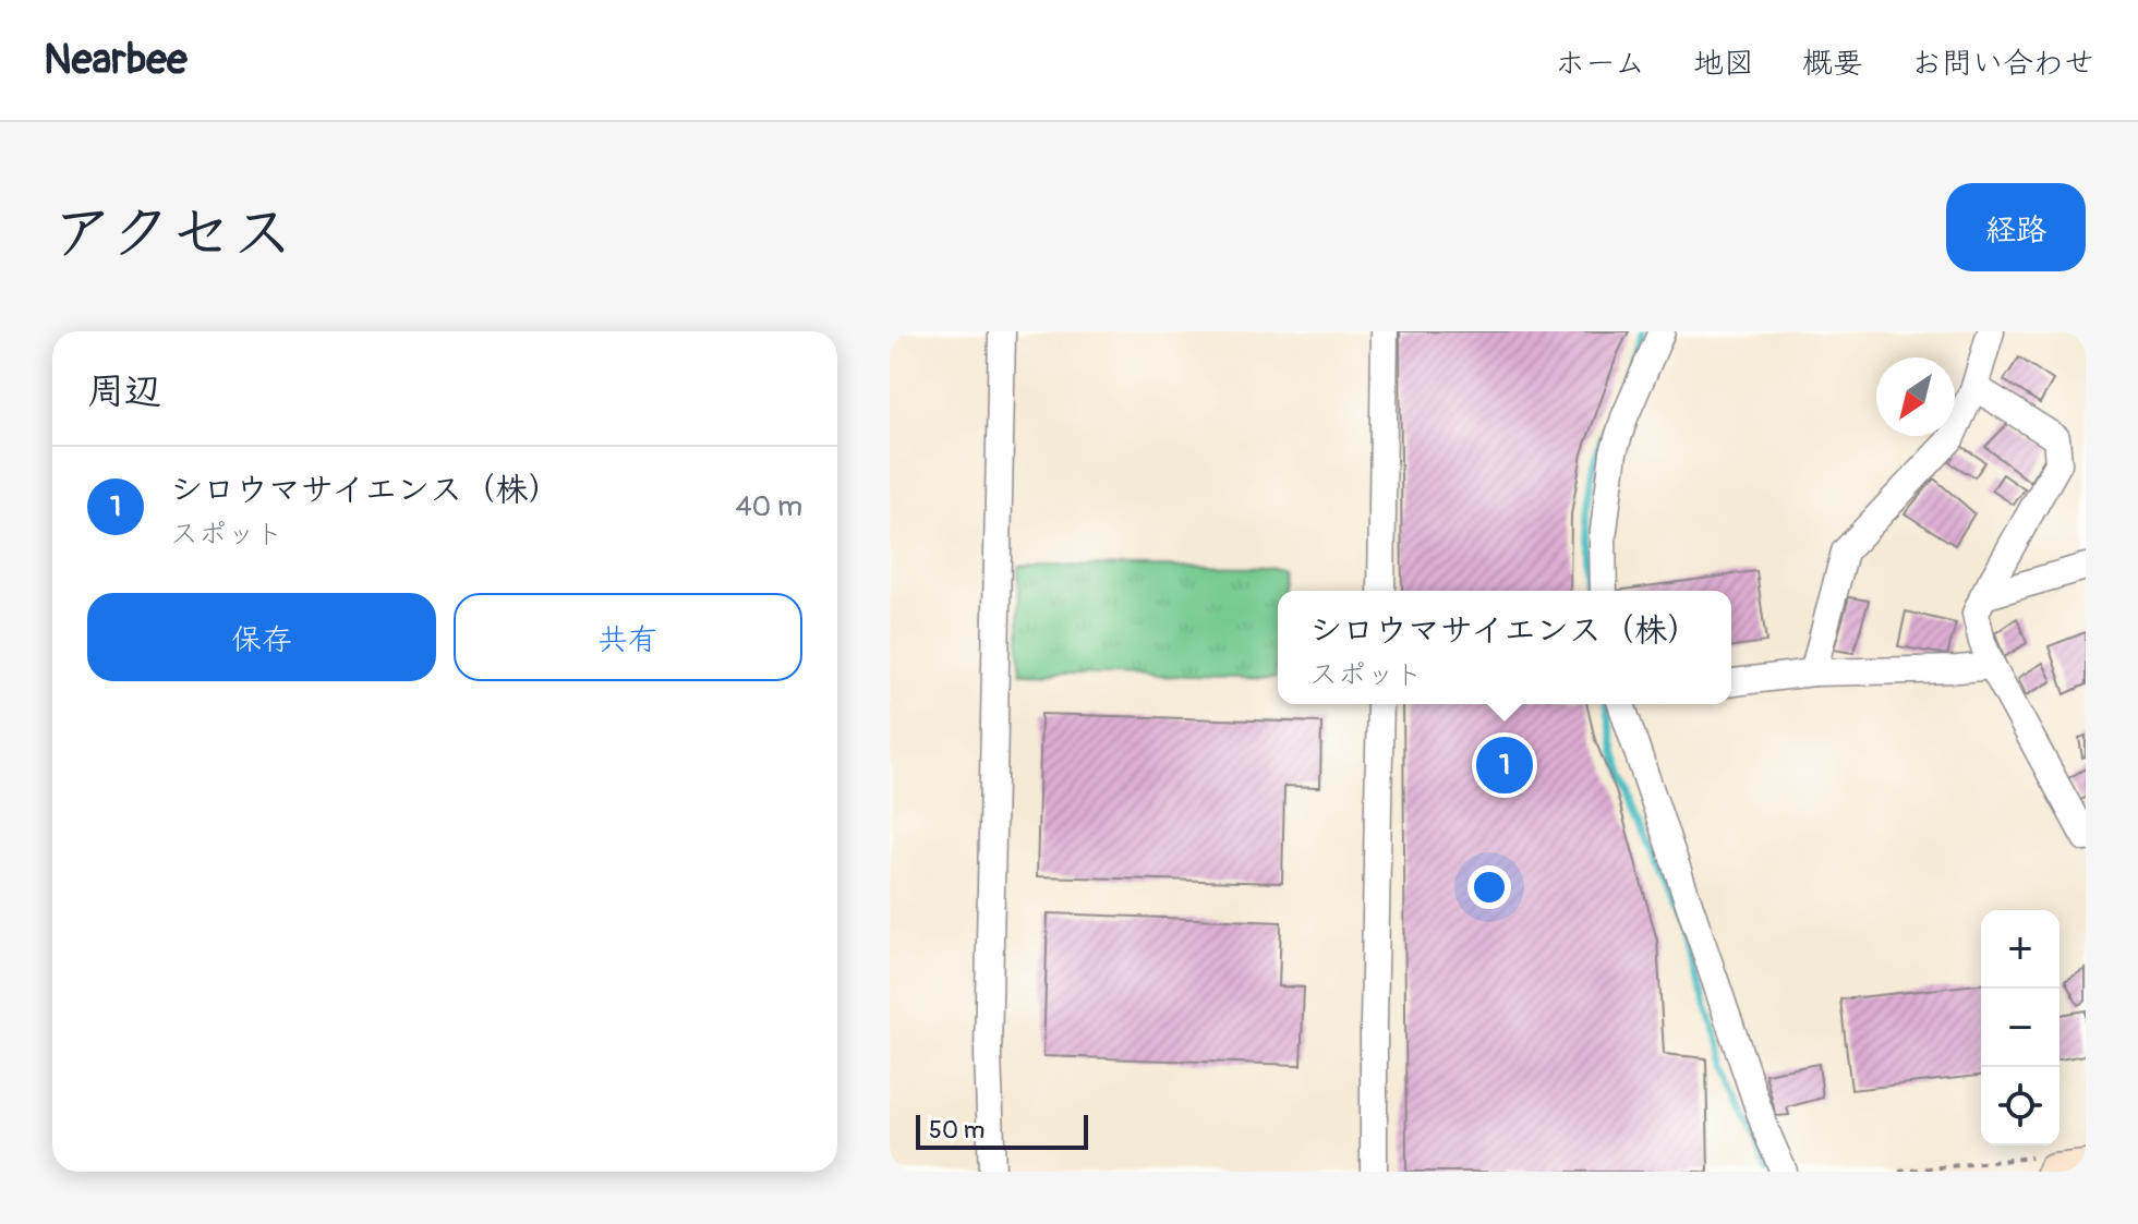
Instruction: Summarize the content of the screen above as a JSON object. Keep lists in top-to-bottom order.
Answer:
{
  "scale_bar": "50 m",
  "north": "bottom left",
  "page": {
    "header": "Nearbee",
    "nav": [
      "ホーム",
      "地図",
      "概要",
      "お問い合わせ"
    ],
    "title": "アクセス",
    "buttons": [
      "経路",
      ["保存", "共有"]
    ],
    "heading": "周辺",
    "list": [
      {
        "mark": "1",
        "name": "シロウマサイエンス（株）",
        "note": "スポット",
        "value": "40 m"
      }
    ],
    "popup": ["シロウマサイエンス（株）", "スポット"],
    "pins": "1",
    "map_buttons": ["+", "−"],
    "scale": "50 m"
  }
}
